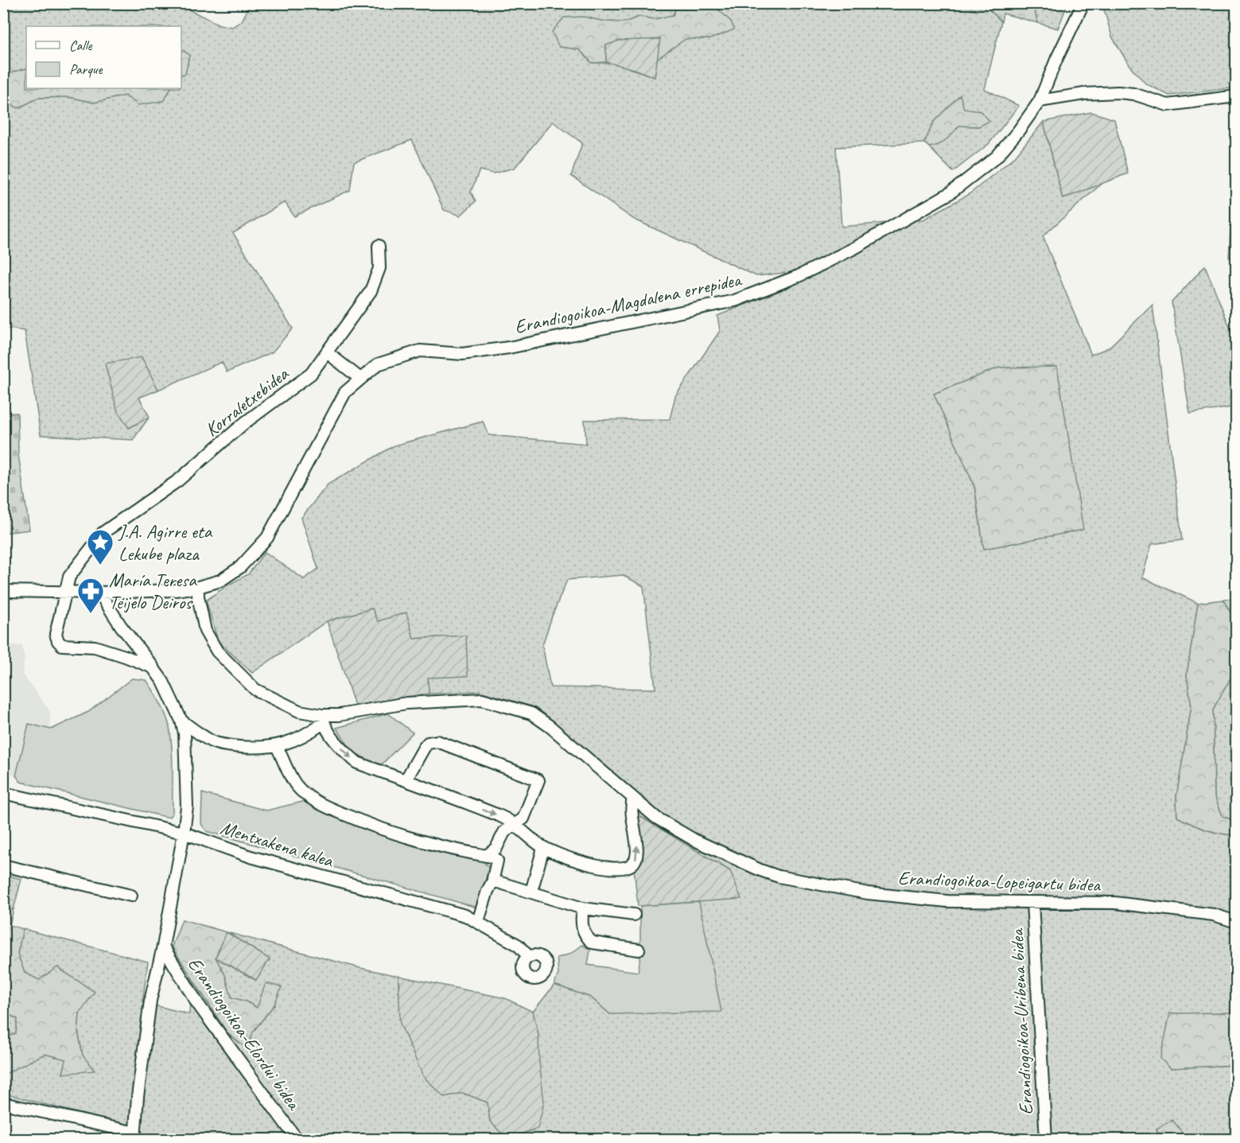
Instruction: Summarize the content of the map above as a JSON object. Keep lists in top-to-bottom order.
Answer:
{
  "streets": {
    "street": [
      "Erandiogoikoa-Magdalena errepidea",
      "Korraletxebidea",
      "Mentxakena kalea",
      "Erandiogoikoa-Lopeigartu bidea",
      "Erandiogoikoa-Uribena bidea",
      "Erandiogoikoa-Elordui bidea"
    ]
  },
  "crossings": [
    ["Erandiogoikoa-Magdalena errepidea", "Korraletxebidea"],
    ["Erandiogoikoa-Magdalena errepidea", "Erandiogoikoa-Lopeigartu bidea"],
    ["Erandiogoikoa-Lopeigartu bidea", "Erandiogoikoa-Uribena bidea"]
  ],
  "places": {
    "place": ["J.A. Agirre eta Lekube plaza"],
    "pharmacy": ["María Teresa Teijelo Deiros"]
  },
  "legend": ["Calle", "Parque"]
}
